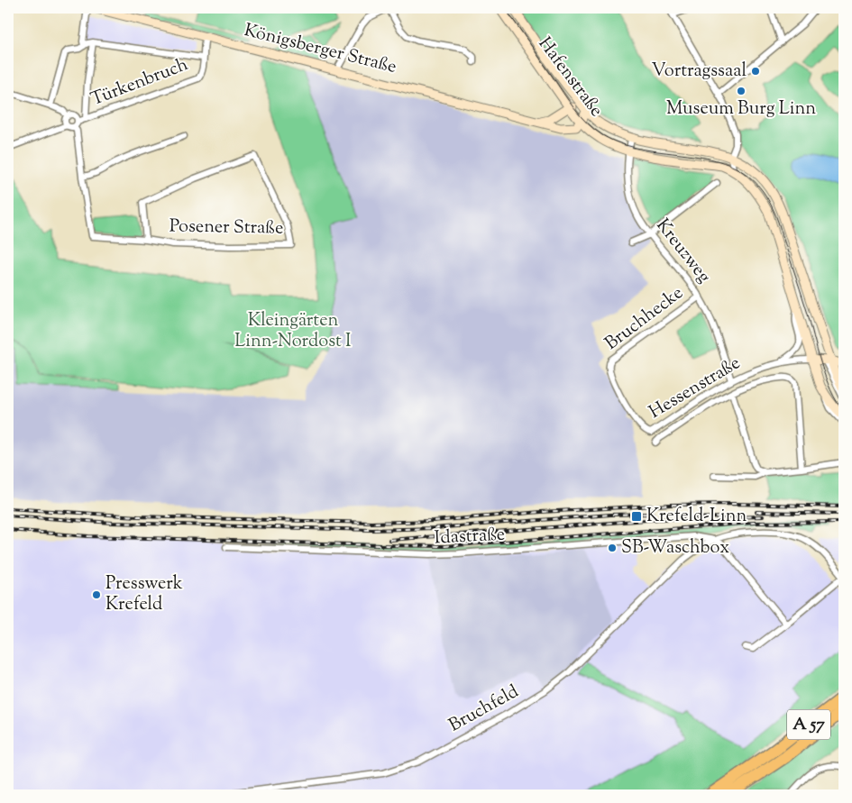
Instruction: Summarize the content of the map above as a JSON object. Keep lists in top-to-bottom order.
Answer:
{
  "streets": {
    "highway": ["A 57"],
    "main road": ["Königsberger Straße", "Hafenstraße"],
    "street": [
      "Türkenbruch",
      "Posener Straße",
      "Kreuzweg",
      "Bruchhecke",
      "Hessenstraße",
      "Idastraße",
      "Bruchfeld"
    ]
  },
  "crossings": [
    ["Königsberger Straße", "Hafenstraße"],
    ["Königsberger Straße", "Türkenbruch"],
    ["Hafenstraße", "Kreuzweg"],
    ["Hafenstraße", "Hessenstraße"],
    ["Kreuzweg", "Bruchhecke"],
    ["Kreuzweg", "Hessenstraße"],
    ["Bruchhecke", "Hessenstraße"],
    ["Idastraße", "Bruchfeld"]
  ],
  "parks": ["Kleingärten Linn-Nordost I"],
  "places": {
    "other": [
      "Vortragssaal",
      "Museum Burg Linn",
      "SB-Waschbox",
      "Presswerk Krefeld"
    ],
    "transit": ["Krefeld-Linn"]
  }
}
